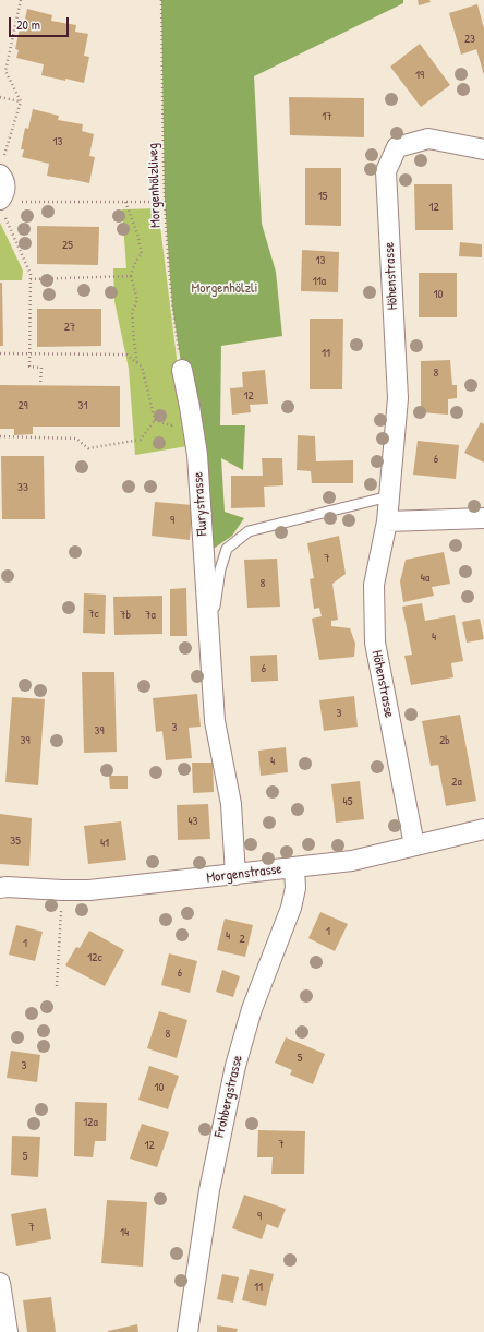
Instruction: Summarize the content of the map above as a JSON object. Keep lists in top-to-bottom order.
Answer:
{
  "streets": {
    "street": [
      "Höhenstrasse",
      "Flurystrasse",
      "Morgenstrasse",
      "Frohbergstrasse"
    ],
    "path": ["Morgenhölzliweg"]
  },
  "crossings": [
    ["Morgenhölzliweg", "Flurystrasse"],
    ["Höhenstrasse", "Flurystrasse"],
    ["Höhenstrasse", "Morgenstrasse"],
    ["Flurystrasse", "Morgenstrasse"],
    ["Morgenstrasse", "Frohbergstrasse"]
  ],
  "parks": ["Morgenhölzli"],
  "house_numbers": [
    "23",
    "19",
    "17",
    "13",
    "15",
    "12",
    "25",
    "13",
    "11a",
    "10",
    "27",
    "11",
    "8",
    "12",
    "29",
    "31",
    "6",
    "33",
    "9",
    "7",
    "4a",
    "8",
    "7c",
    "7b",
    "7a",
    "4",
    "6",
    "3",
    "3",
    "39",
    "39",
    "2b",
    "4",
    "2a",
    "45",
    "43",
    "35",
    "41",
    "1",
    "4",
    "2",
    "1",
    "12c",
    "6",
    "8",
    "5",
    "3",
    "10",
    "12a",
    "7",
    "12",
    "5",
    "9",
    "7",
    "14",
    "11"
  ],
  "scale_bar": "20 m"
}
